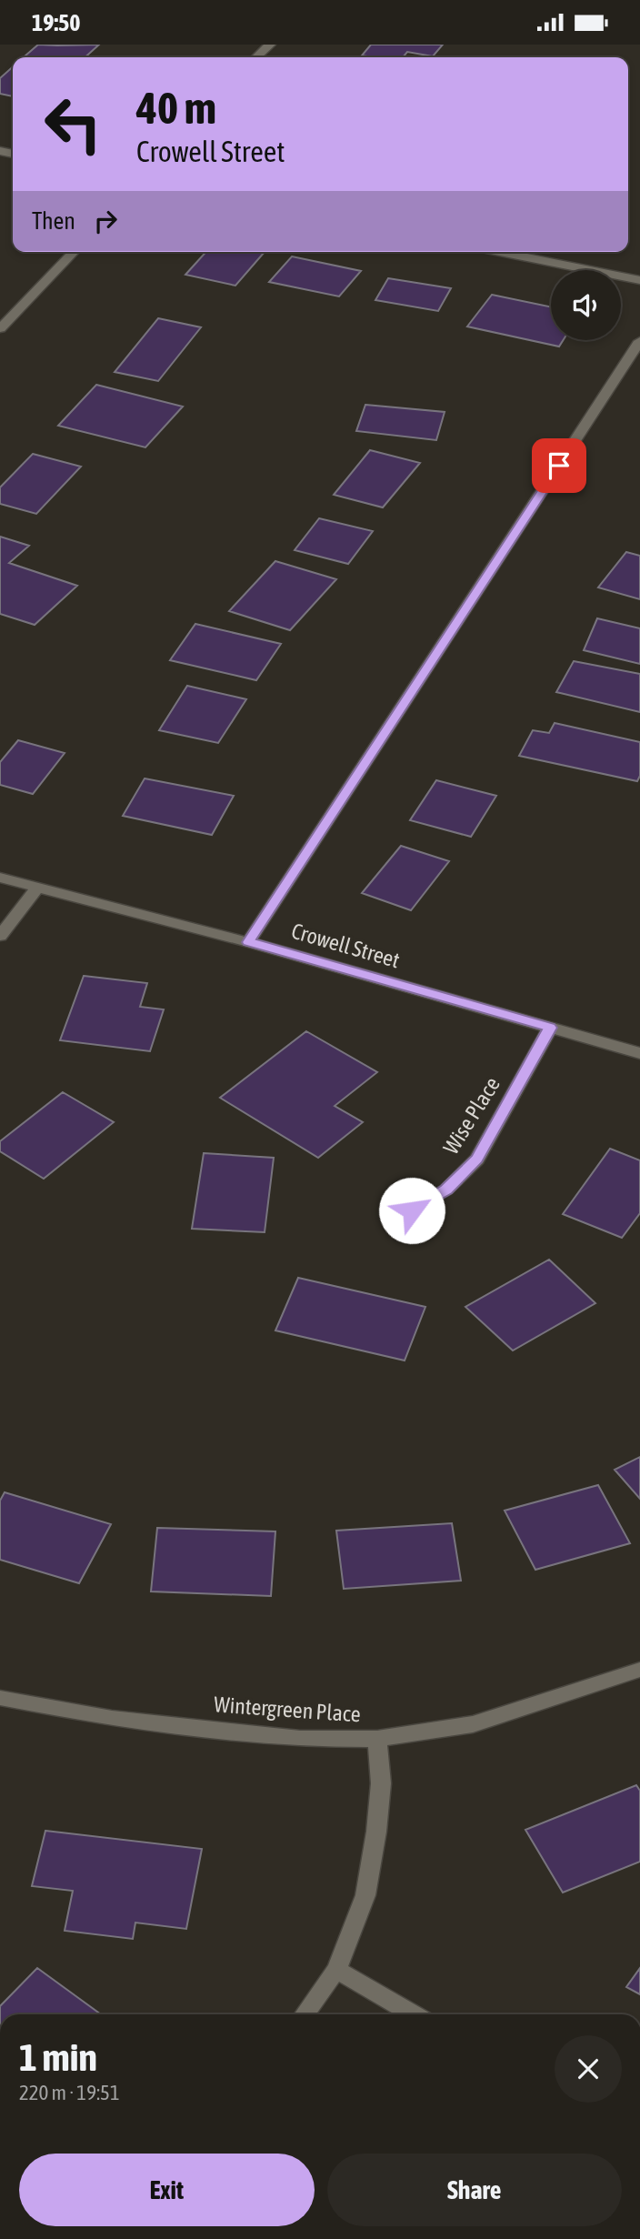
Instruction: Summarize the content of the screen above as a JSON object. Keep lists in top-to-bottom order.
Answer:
{
  "streets": {
    "street": ["Crowell Street", "Wise Place", "Wintergreen Place"]
  },
  "crossings": [
    ["Crowell Street", "Wise Place"]
  ],
  "page": {
    "status": "19:50",
    "turn": ["40 m", "Crowell Street"],
    "then": "Then",
    "heading": ["1 min", "220 m · 19:51"],
    "buttons": ["Exit", "Share"]
  }
}
